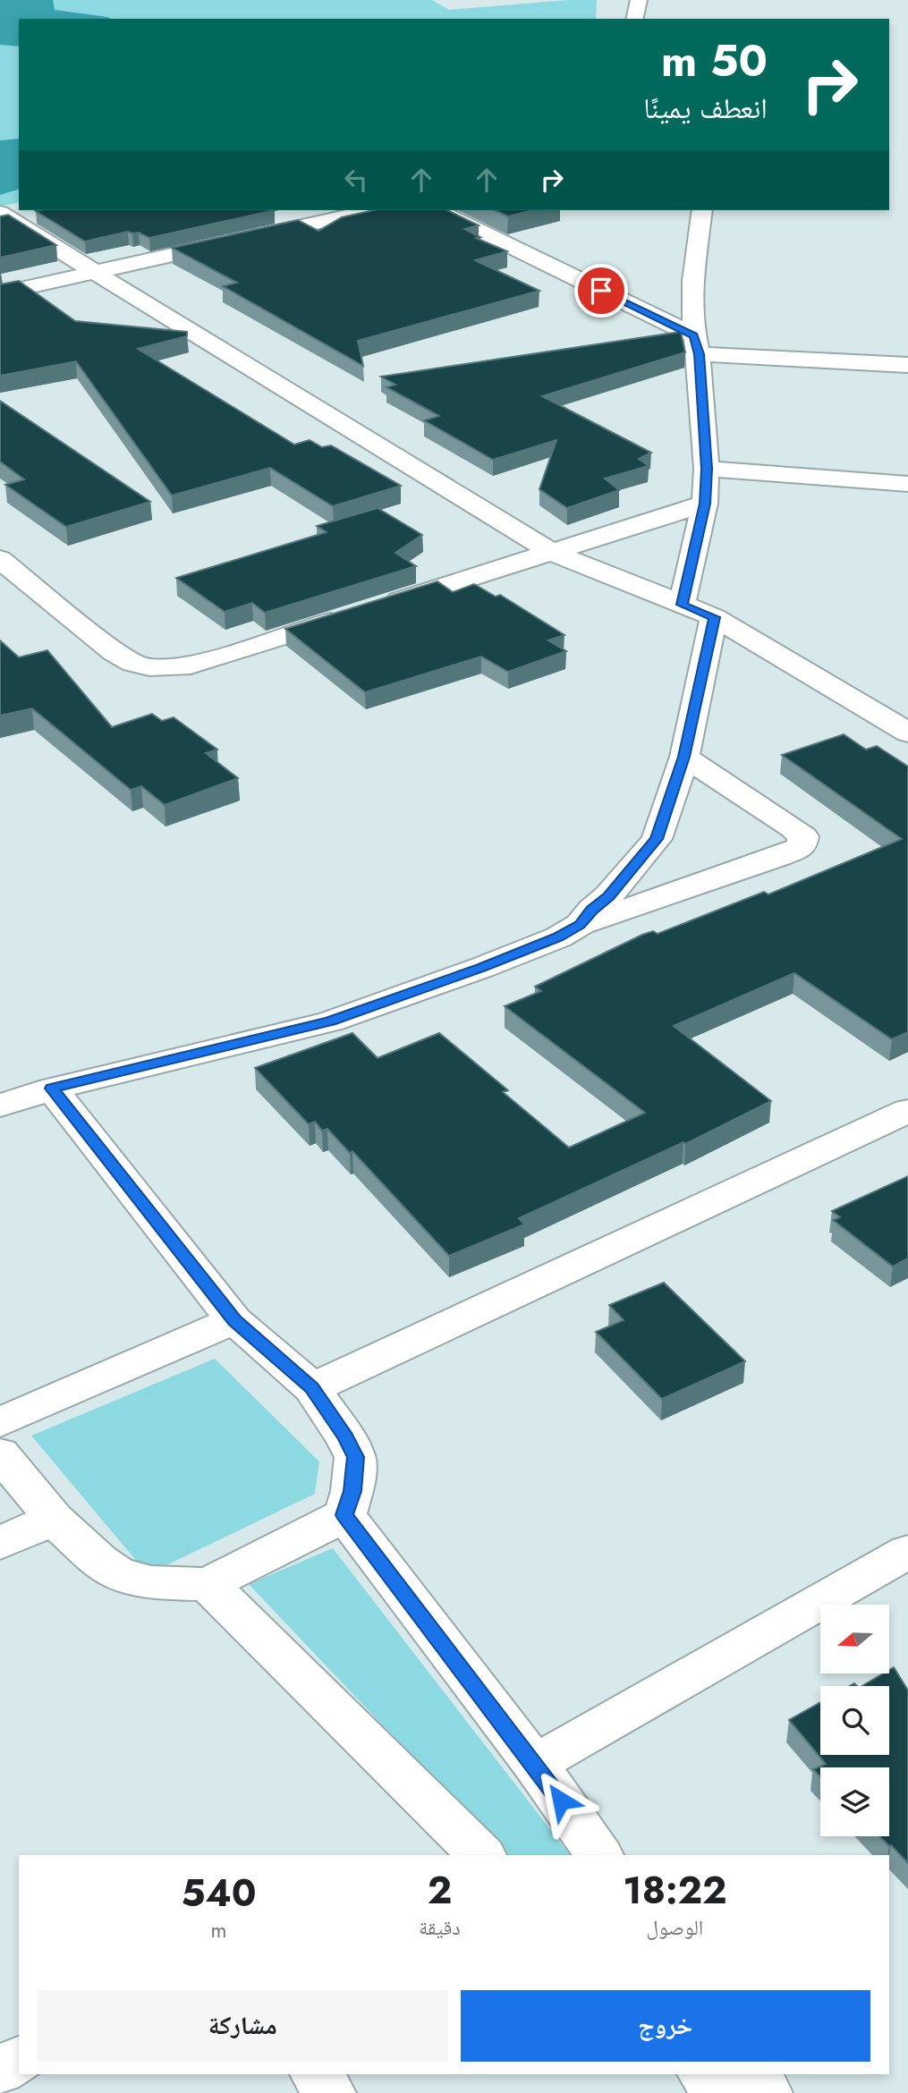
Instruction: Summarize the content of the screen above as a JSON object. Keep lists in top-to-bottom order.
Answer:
{
  "north": "left",
  "page": {
    "turn": ["50 m", "انعطف يمينًا"],
    "eta": [
      "18:22",
      "الوصول",
      "2",
      "دقيقة",
      "540",
      "m"
    ],
    "buttons": ["خروج", "مشاركة"]
  }
}
